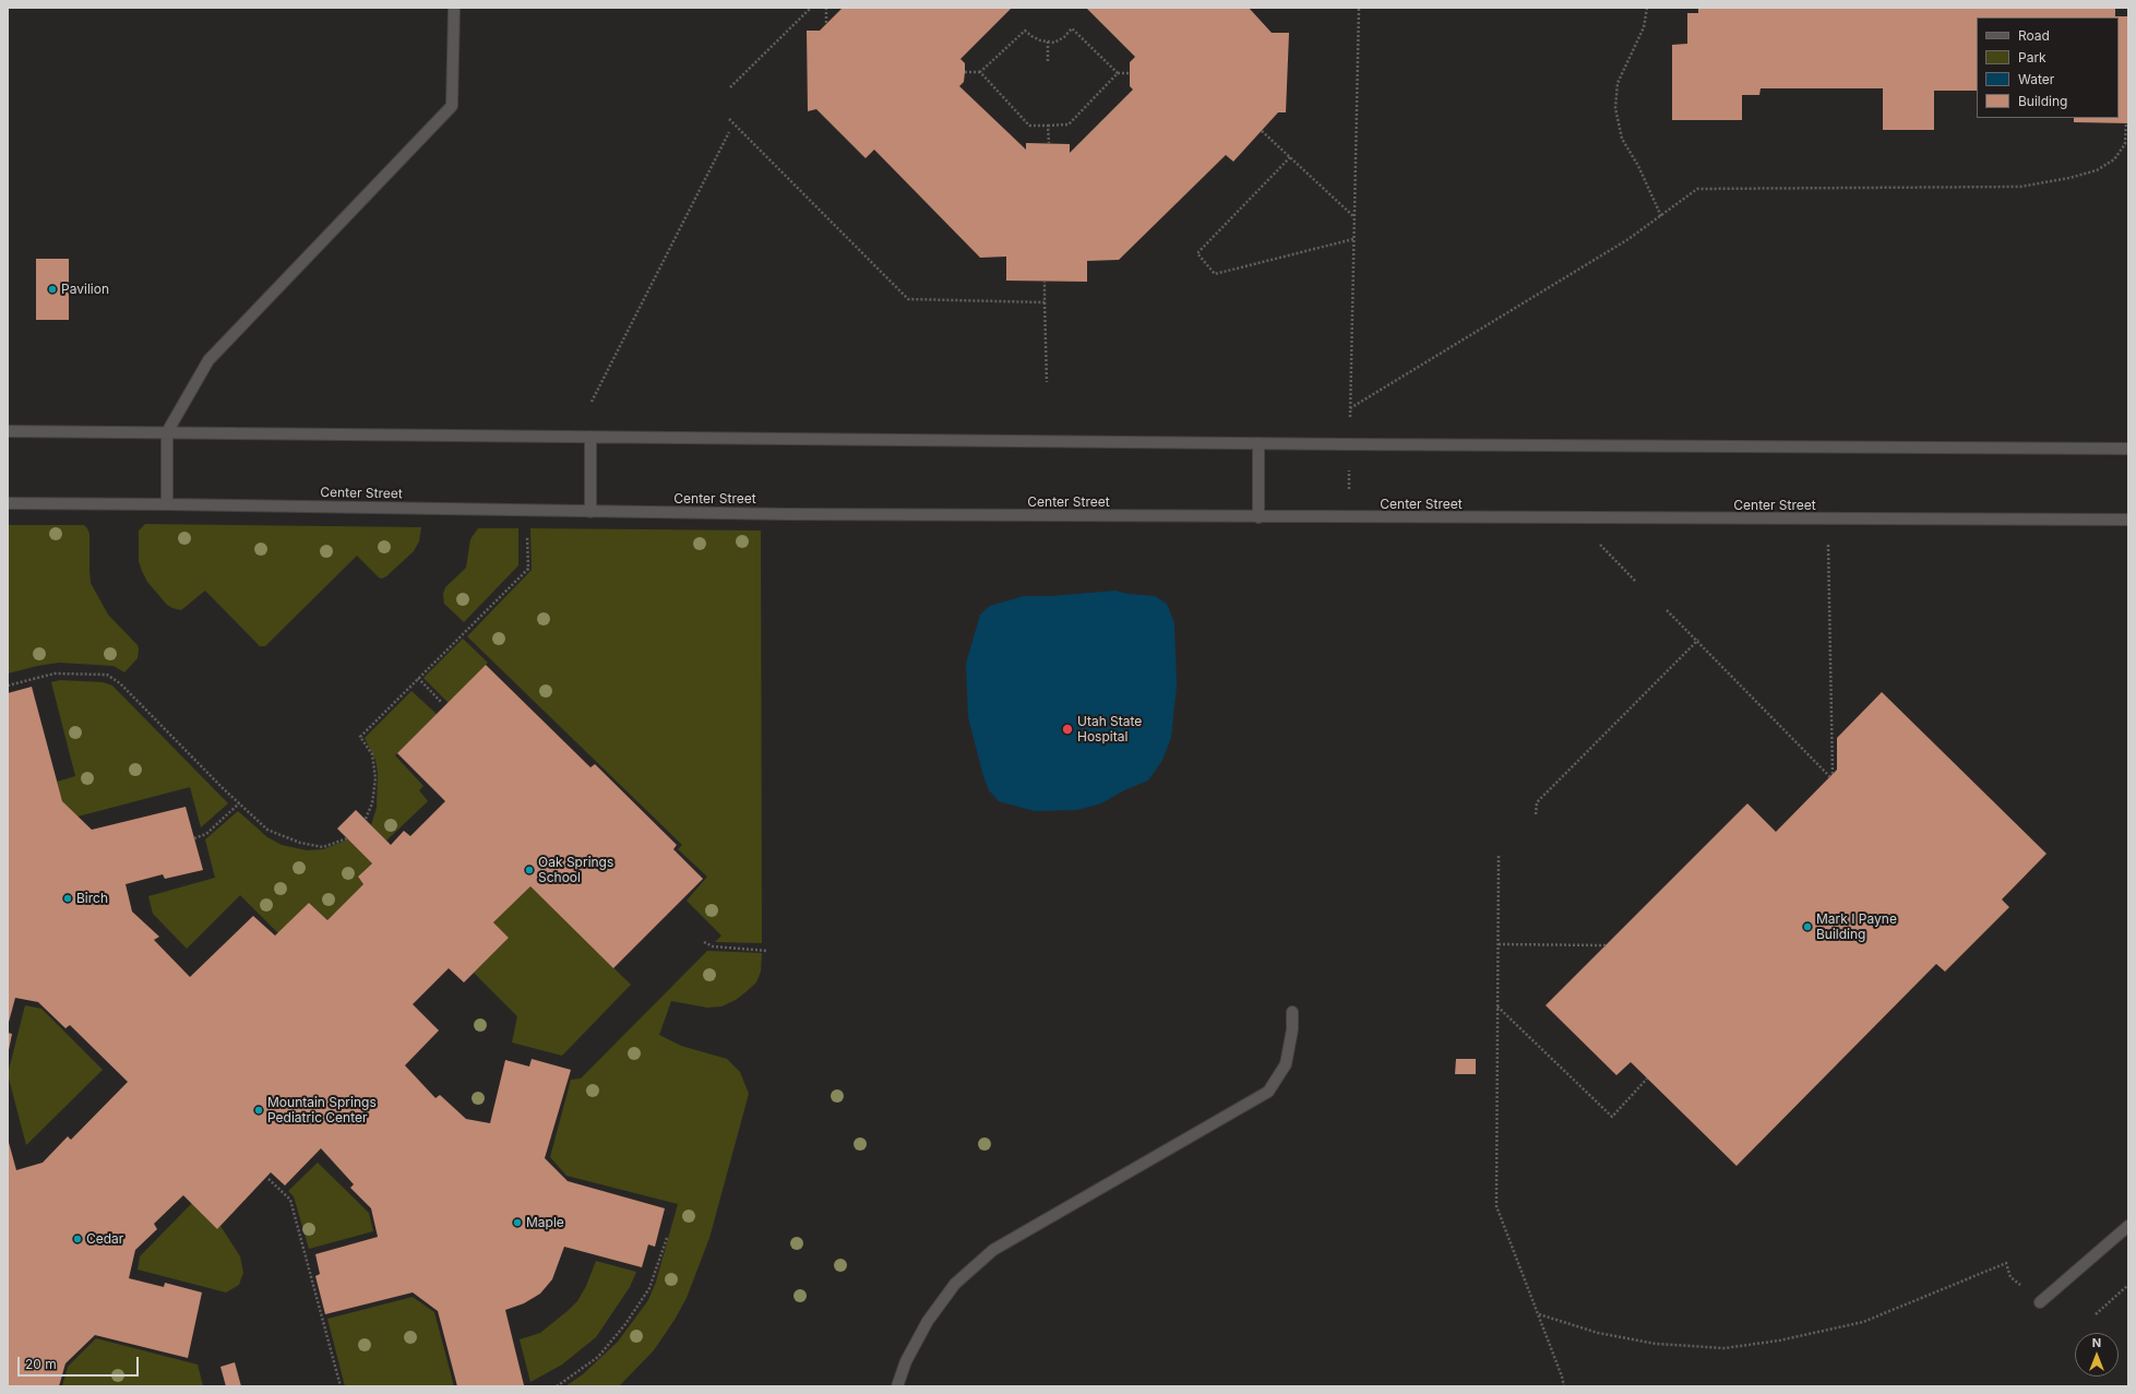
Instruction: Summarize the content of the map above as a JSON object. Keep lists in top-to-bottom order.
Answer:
{
  "streets": {
    "street": ["Center Street"]
  },
  "places": [
    "Pavilion",
    "Utah State Hospital",
    "Oak Springs School",
    "Birch",
    "Mark I Payne Building",
    "Mountain Springs Pediatric Center",
    "Maple",
    "Cedar"
  ],
  "legend": [
    "Road",
    "Park",
    "Water",
    "Building"
  ],
  "scale_bar": "20 m",
  "north": "top"
}
